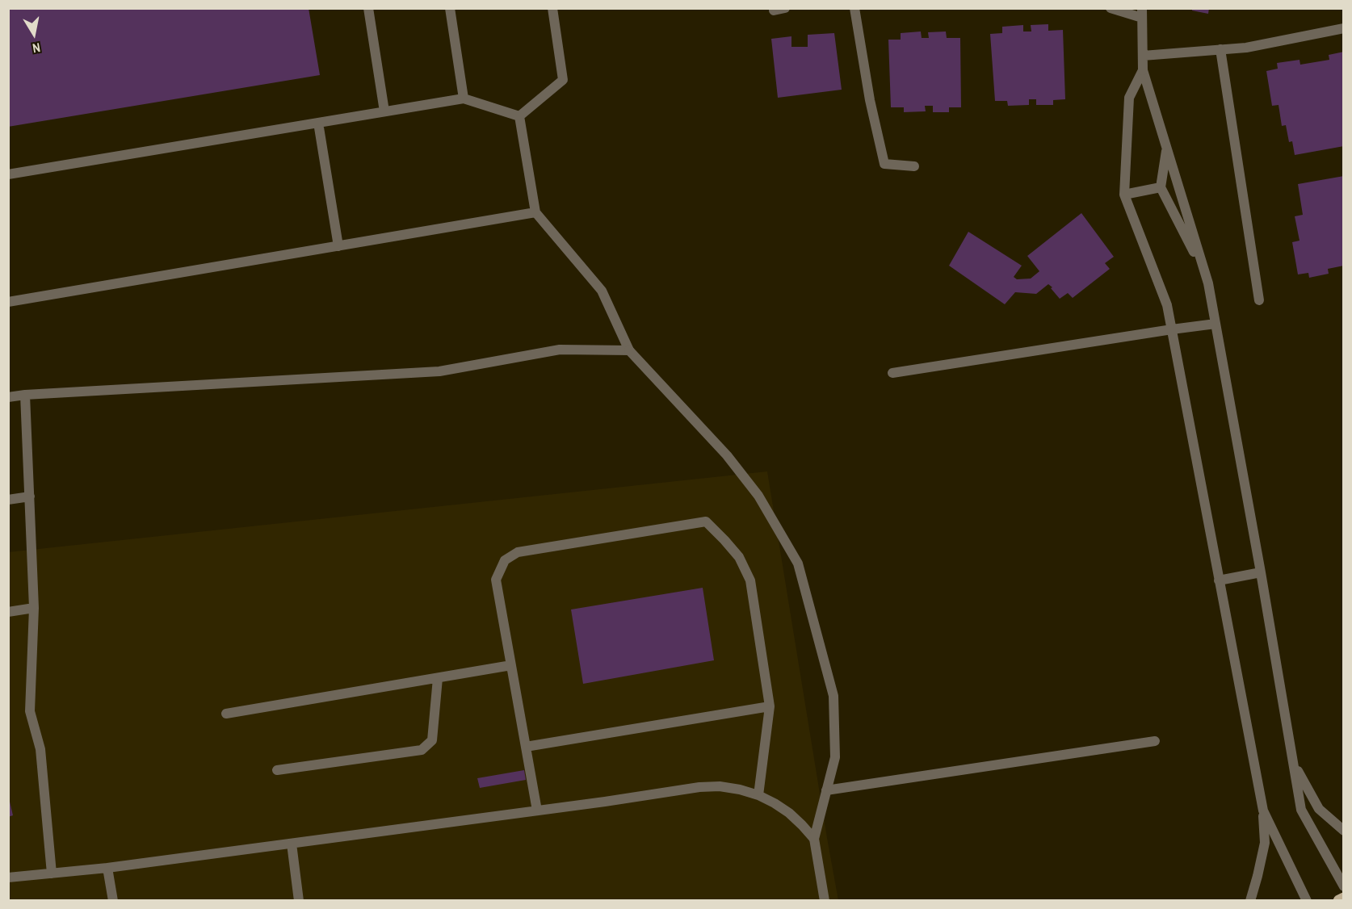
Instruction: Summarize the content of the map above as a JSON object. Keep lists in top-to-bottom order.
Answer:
{
  "north": "bottom"
}
